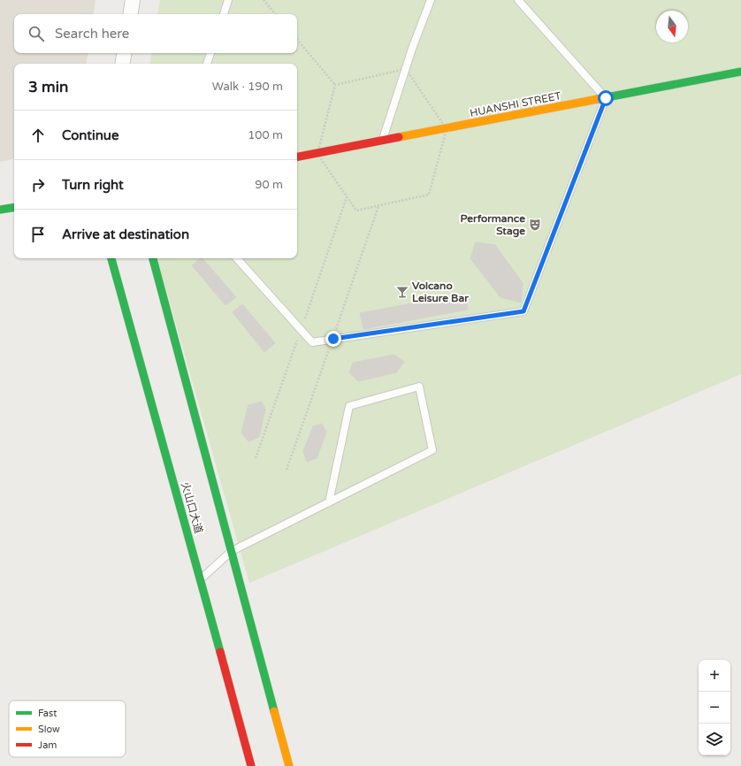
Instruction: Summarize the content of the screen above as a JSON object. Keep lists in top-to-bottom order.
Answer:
{
  "streets": {
    "main road": ["HUANSHI STREET", "火山口大道"]
  },
  "places": {
    "theatre": ["Performance Stage"],
    "bar": ["Volcano Leisure Bar"]
  },
  "legend": ["Fast", "Slow", "Jam"],
  "north": "bottom",
  "page": {
    "search": "Search here",
    "heading": ["3 min", "Walk · 190 m"],
    "list": [
      ["Continue", "100 m"],
      ["Turn right", "90 m"],
      "Arrive at destination"
    ],
    "map_buttons": ["+", "−"]
  }
}
